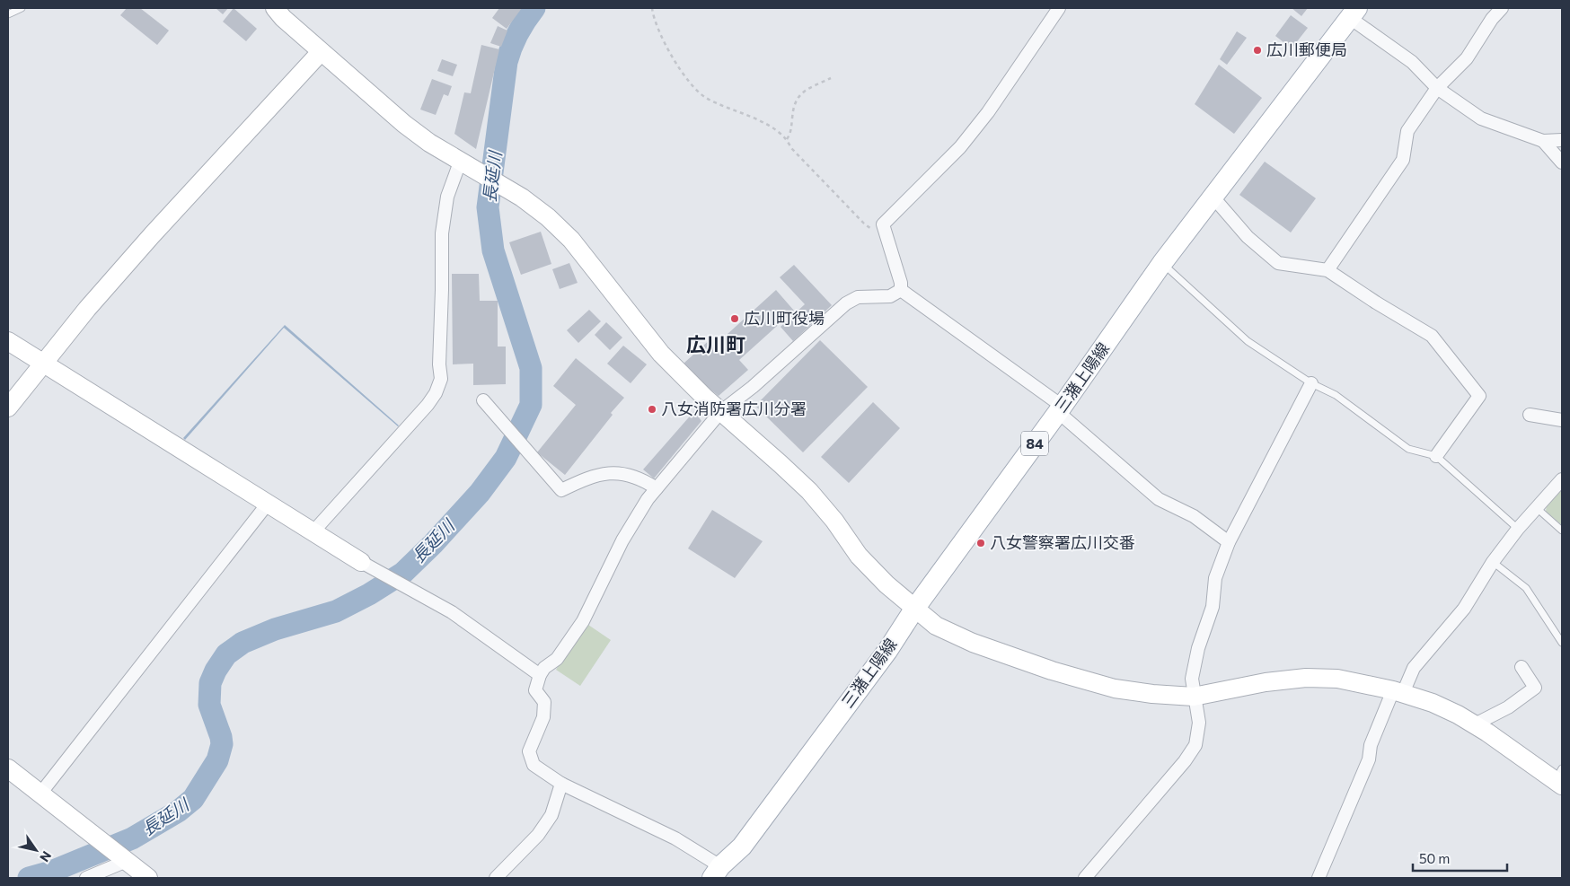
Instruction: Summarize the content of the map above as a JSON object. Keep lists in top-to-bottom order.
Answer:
{
  "streets": {
    "main road": ["三潴上陽線", "84"]
  },
  "districts": ["広川町"],
  "water": ["長延川"],
  "places": [
    "広川郵便局",
    "広川町役場",
    "八女消防署広川分署",
    "八女警察署広川交番"
  ],
  "scale_bar": "50 m",
  "north": "bottom right"
}
